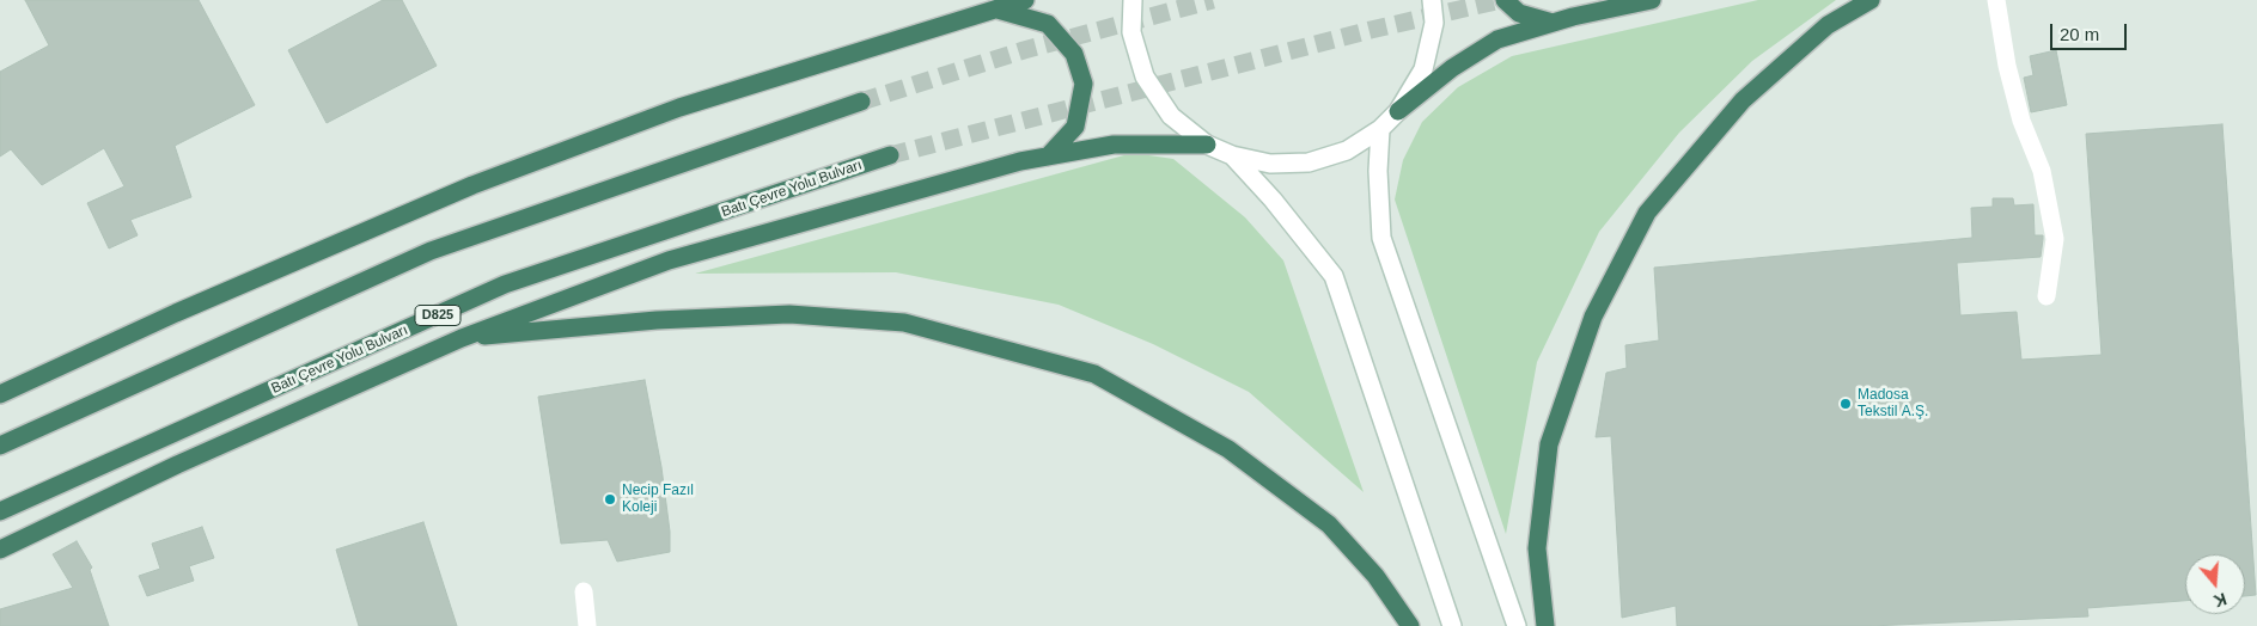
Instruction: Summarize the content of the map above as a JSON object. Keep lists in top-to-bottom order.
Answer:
{
  "streets": {
    "highway": ["Batı Çevre Yolu Bulvarı", "D825"]
  },
  "places": ["Madosa Tekstil A.Ş.", "Necip Fazıl Koleji"],
  "scale_bar": "20 m",
  "north": "bottom"
}
